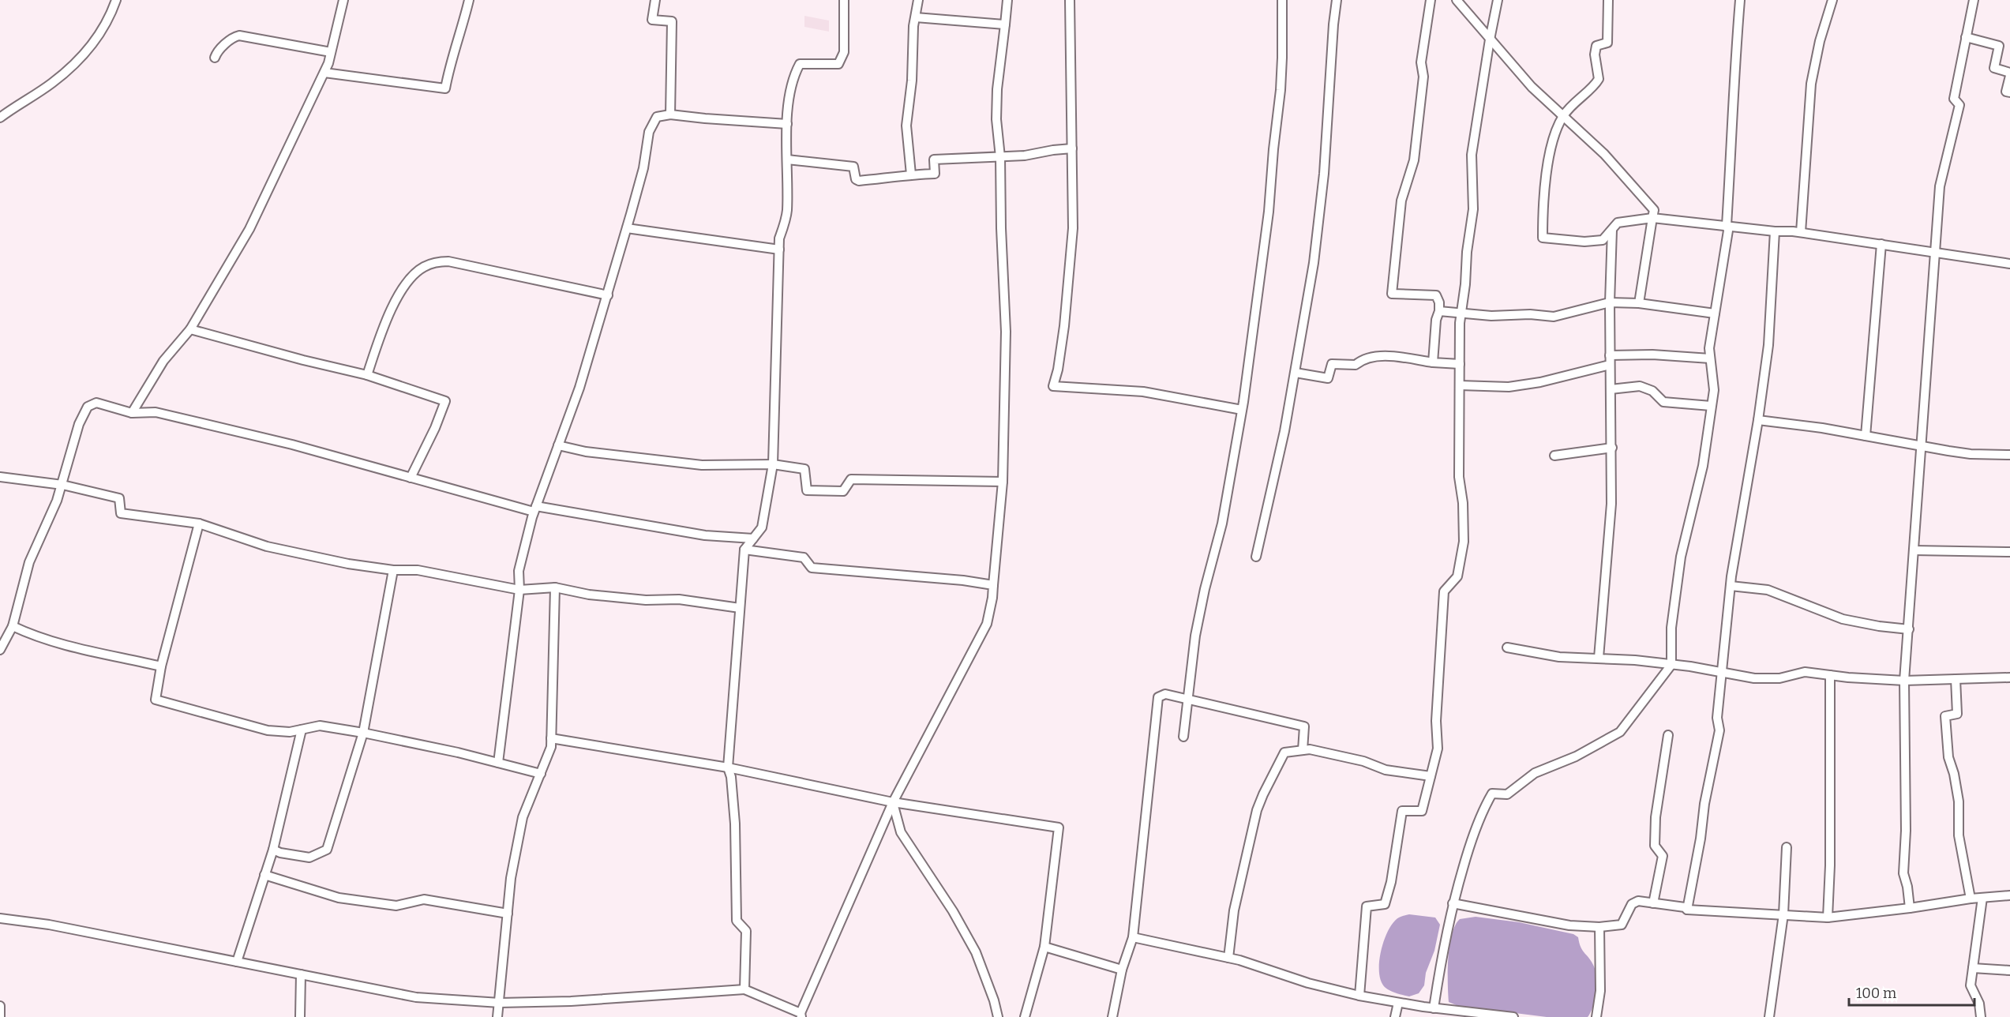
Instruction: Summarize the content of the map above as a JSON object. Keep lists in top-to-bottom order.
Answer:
{
  "scale_bar": "100 m"
}
